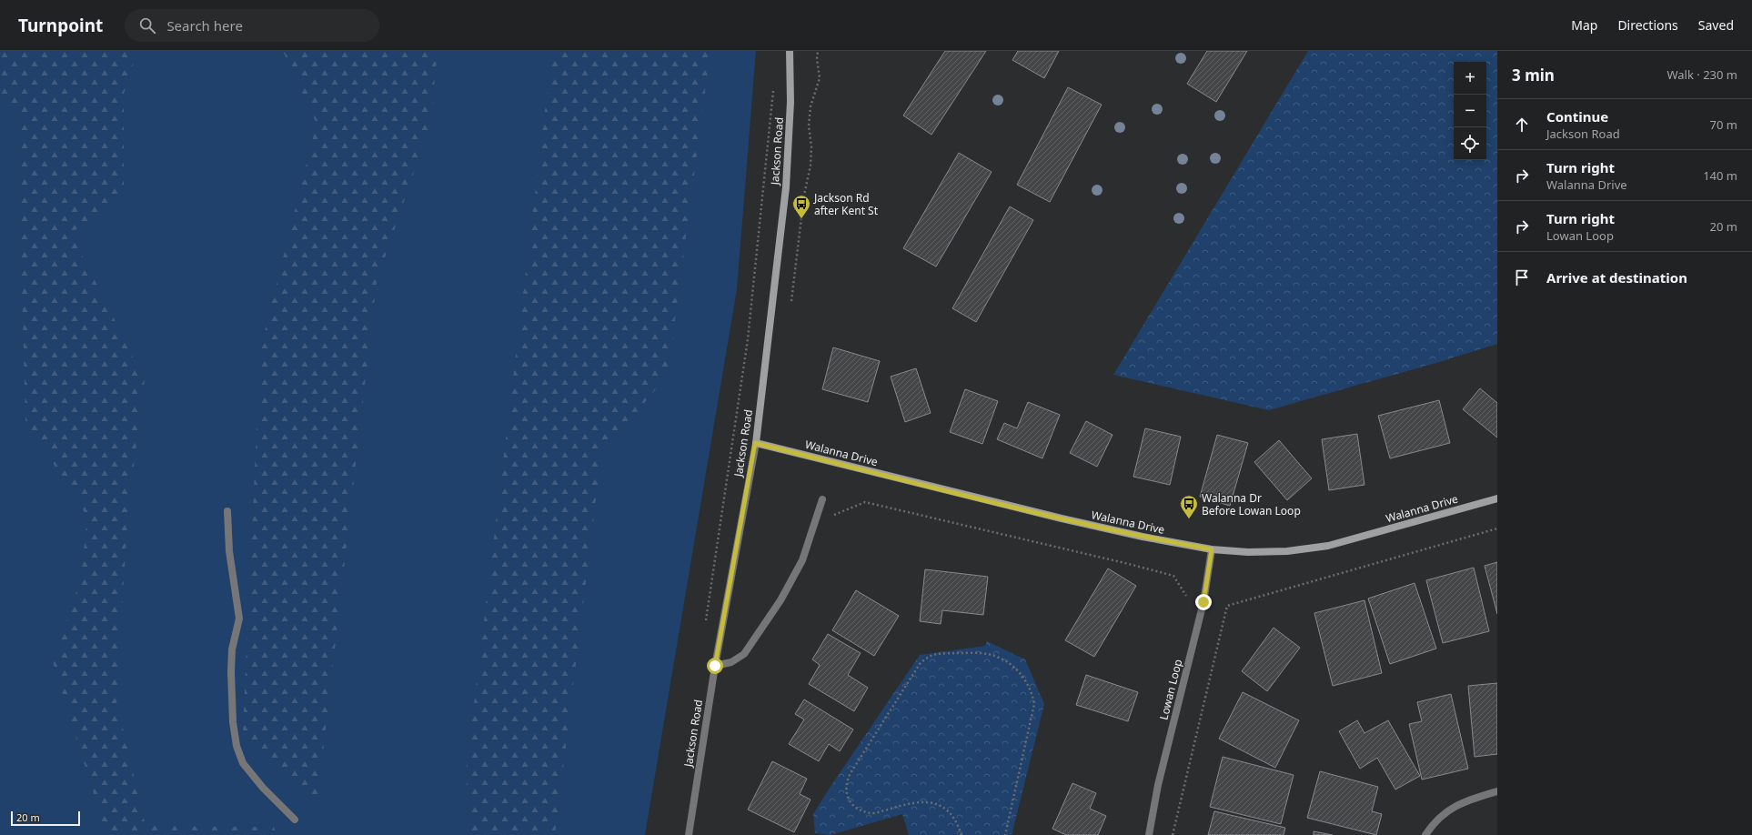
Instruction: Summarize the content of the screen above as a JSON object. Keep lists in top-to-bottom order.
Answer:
{
  "streets": {
    "street": ["Jackson Road", "Walanna Drive", "Lowan Loop"]
  },
  "crossings": [
    ["Jackson Road", "Walanna Drive"],
    ["Walanna Drive", "Lowan Loop"]
  ],
  "places": {
    "bus stop": ["Jackson Rd after Kent St", "Walanna Dr Before Lowan Loop"]
  },
  "scale_bar": "20 m",
  "page": {
    "header": "Turnpoint",
    "search": "Search here",
    "nav": ["Map", "Directions", "Saved"],
    "heading": ["3 min", "Walk · 230 m"],
    "map_buttons": ["+", "−"],
    "list": [
      ["Continue", "Jackson Road", "70 m"],
      ["Turn right", "Walanna Drive", "140 m"],
      ["Turn right", "Lowan Loop", "20 m"],
      "Arrive at destination"
    ],
    "scale": "20 m"
  }
}
